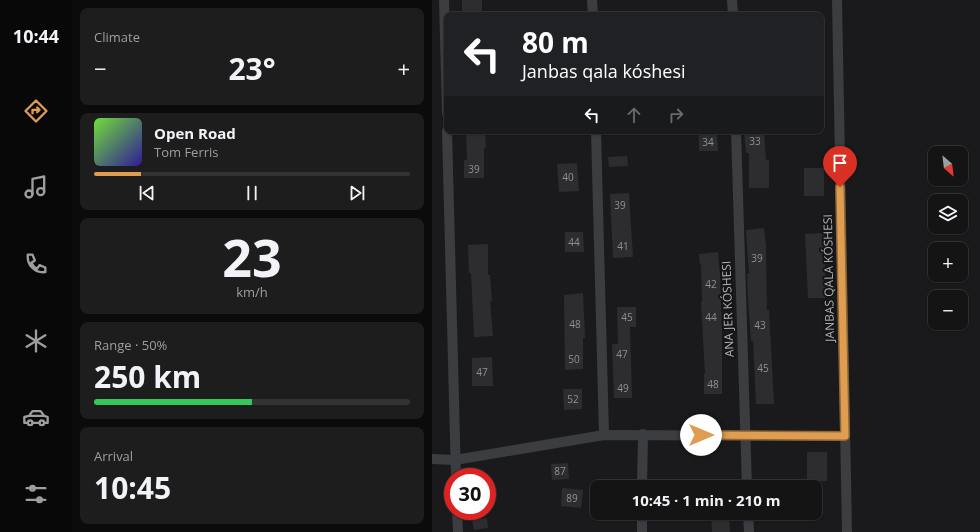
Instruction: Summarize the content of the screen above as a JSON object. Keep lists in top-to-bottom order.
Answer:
{
  "streets": {
    "street": ["JANBAS QALA KÓSHESI", "ANA JER KÓSHESI"]
  },
  "house_numbers": [
    "33",
    "34",
    "39",
    "40",
    "39",
    "44",
    "41",
    "39",
    "42",
    "45",
    "44",
    "48",
    "43",
    "47",
    "50",
    "45",
    "47",
    "48",
    "49",
    "52",
    "87",
    "89"
  ],
  "north": "bottom right",
  "page": {
    "tabs": "10:44",
    "tile": [
      "Climate",
      ["23", "km/h"],
      ["Range · 50%", "250 km"],
      ["Arrival", "10:45"]
    ],
    "turn": ["80 m", "Janbas qala kóshesi"],
    "heat": ["−", "23°", "+"],
    "song": ["Open Road", "Tom Ferris"],
    "map_buttons": ["+", "−"],
    "limit": "30",
    "trip": "10:45 · 1 min · 210 m"
  }
}
